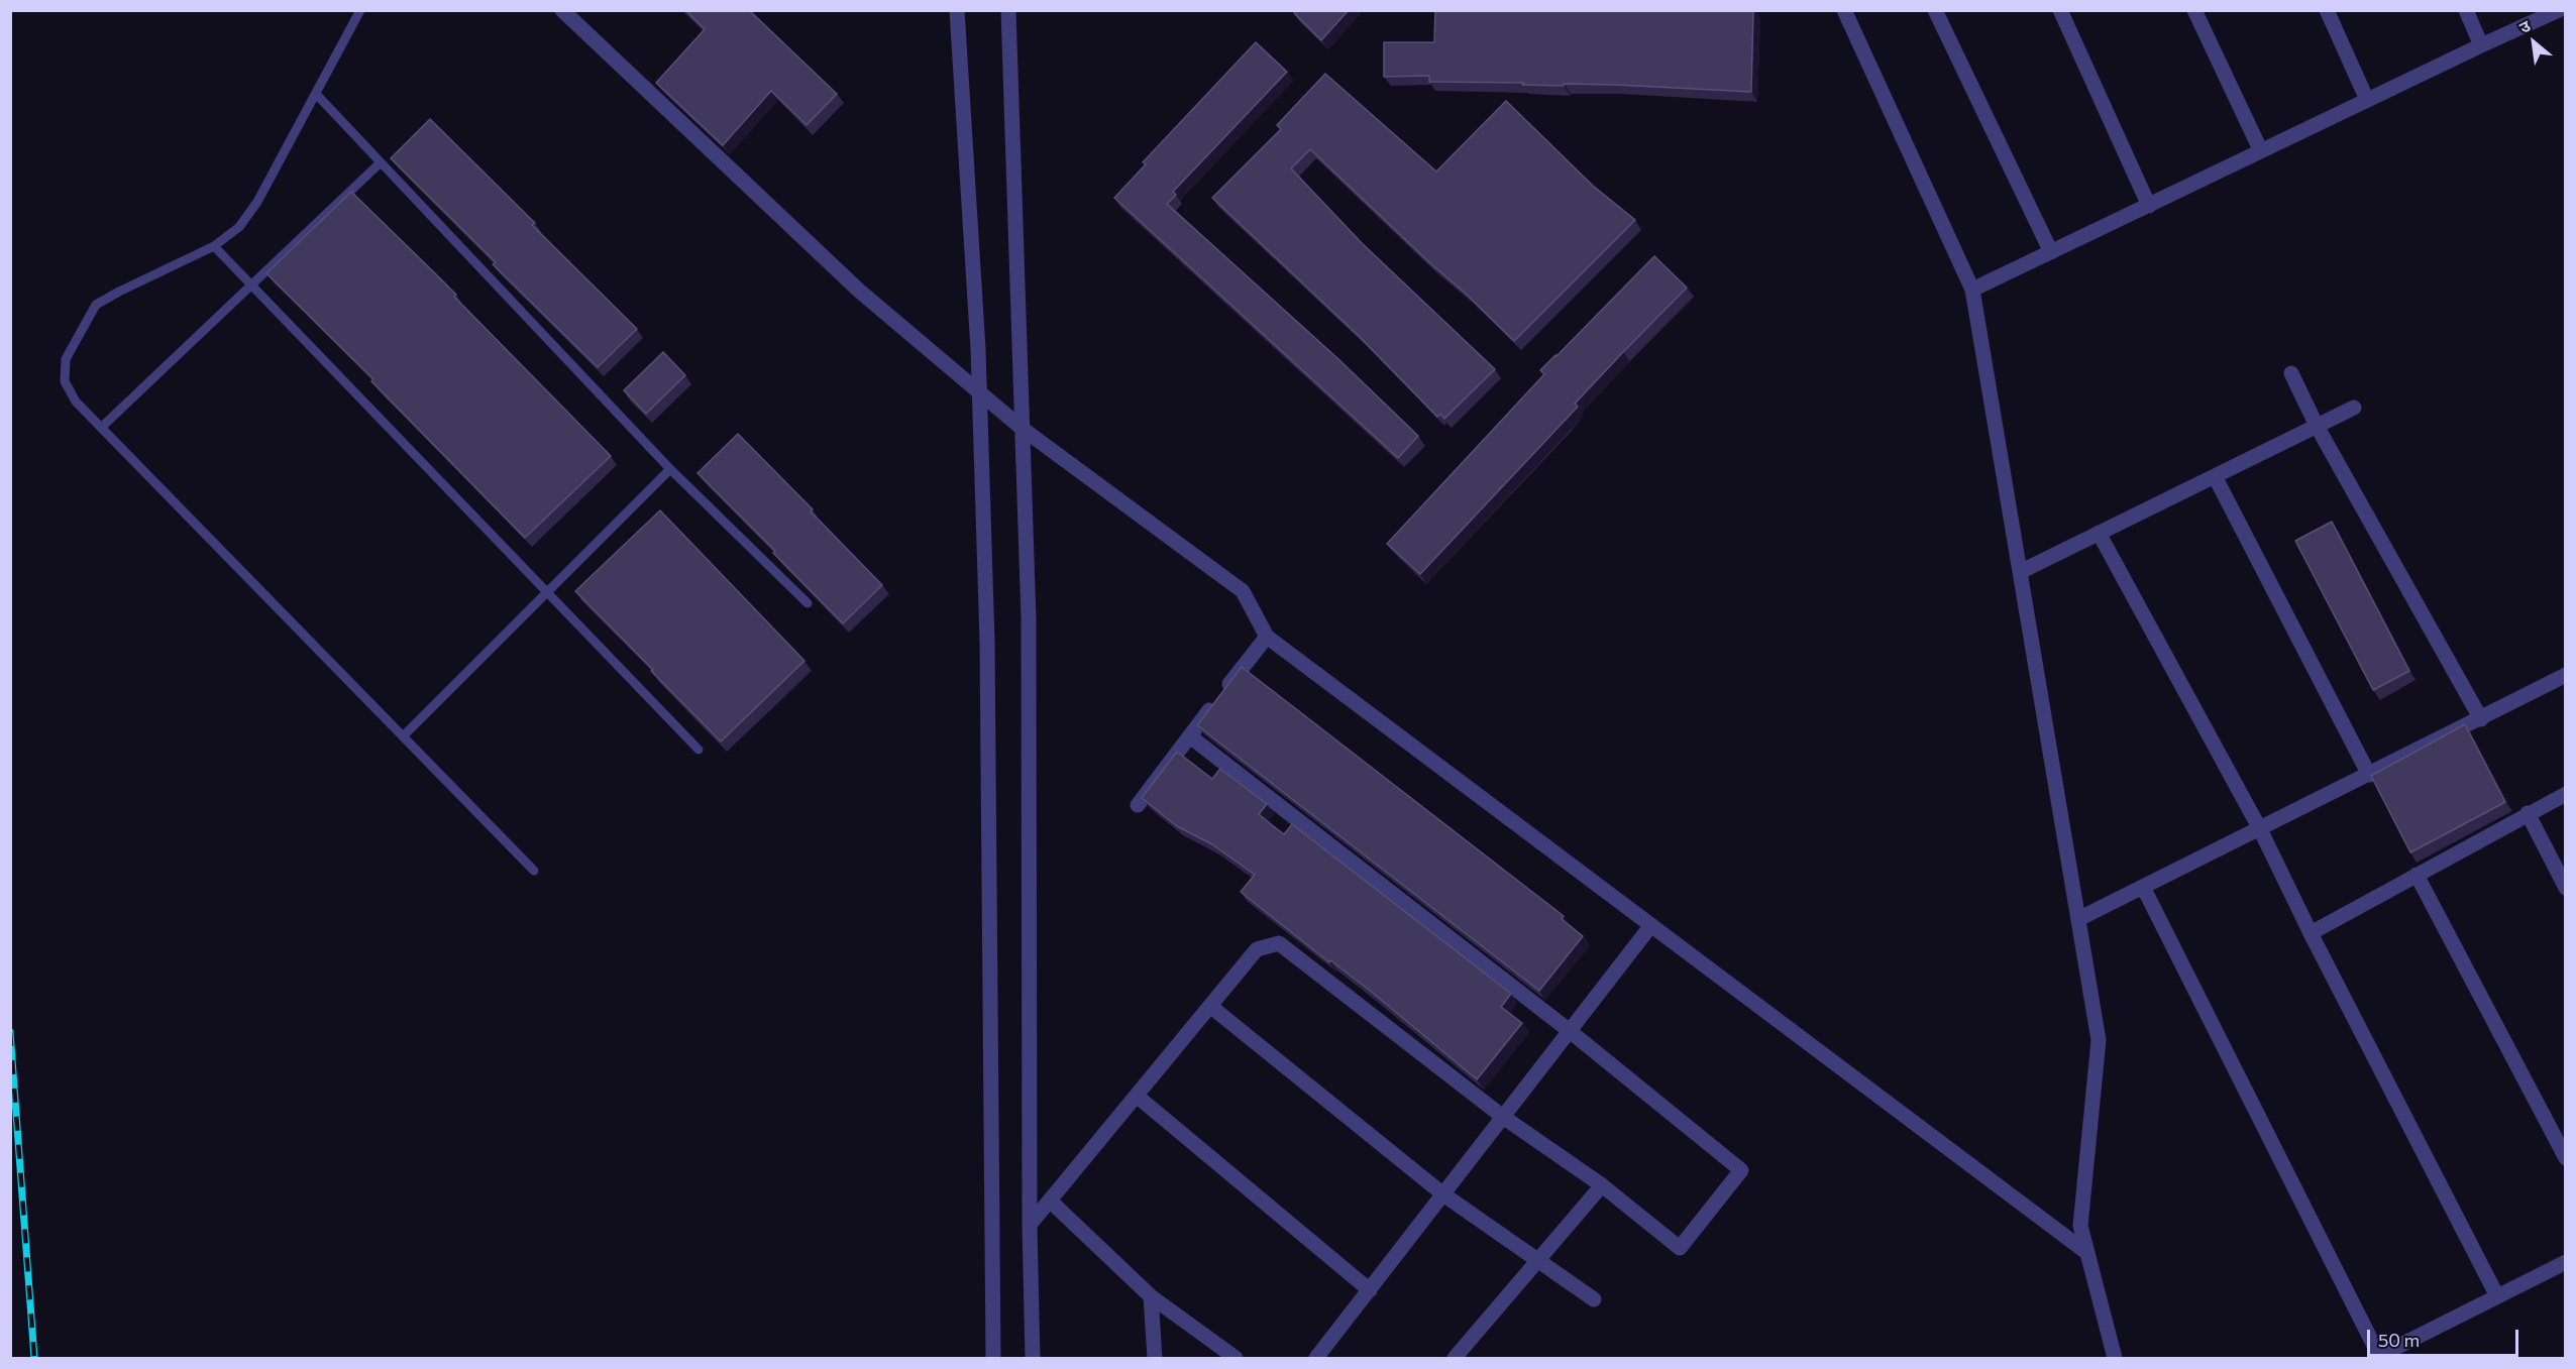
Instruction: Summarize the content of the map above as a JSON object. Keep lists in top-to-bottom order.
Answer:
{
  "scale_bar": "50 m",
  "north": "top left"
}
